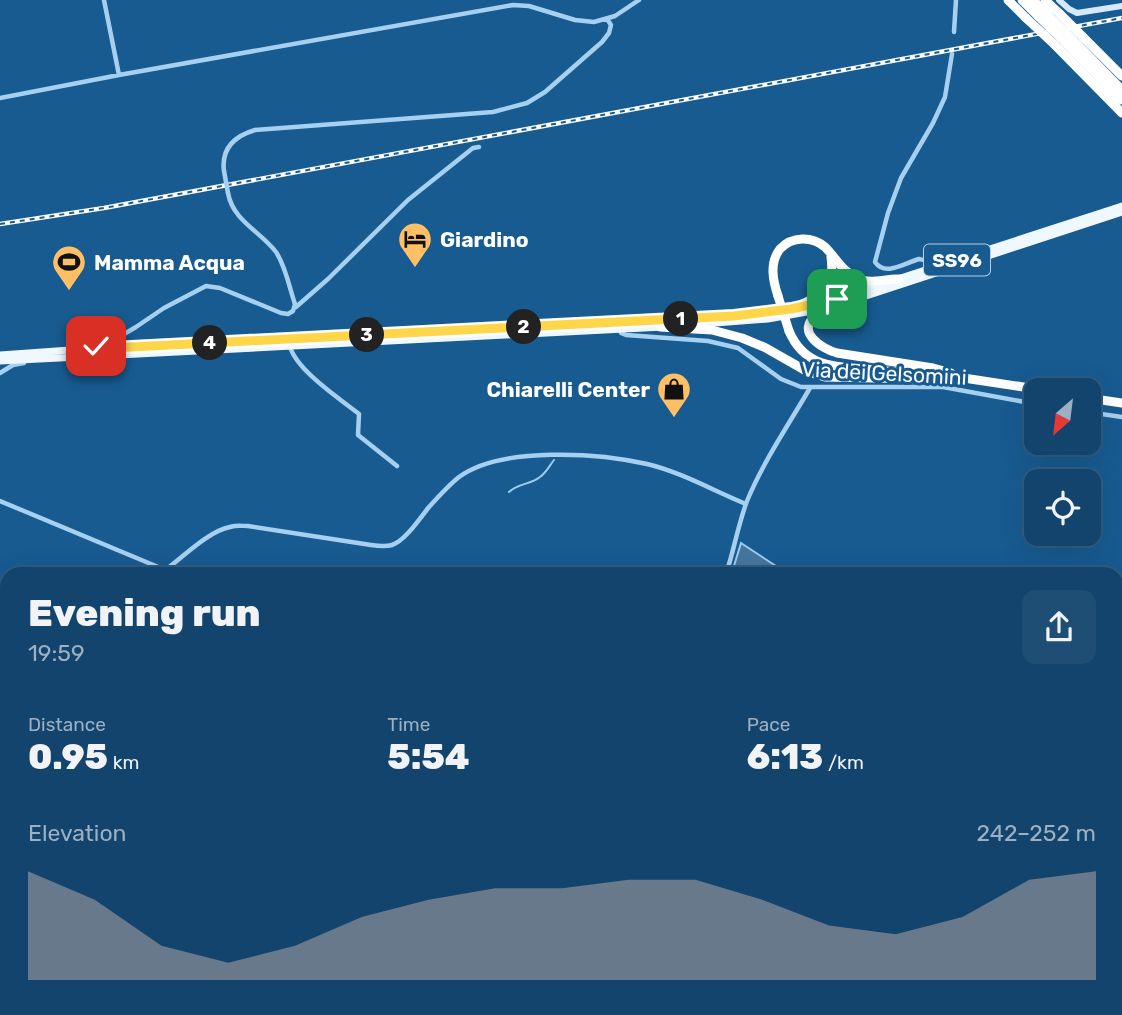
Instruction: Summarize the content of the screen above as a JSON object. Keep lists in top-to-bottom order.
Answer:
{
  "streets": {
    "main road": ["SS96"],
    "street": ["Via dei Gelsomini"]
  },
  "crossings": [
    ["SS96", "Via dei Gelsomini"]
  ],
  "places": {
    "hotel": ["Giardino"],
    "sports": ["Mamma Acqua"],
    "shop": ["Chiarelli Center"]
  },
  "north": "bottom left",
  "page": {
    "pins": [
      "1",
      "2",
      "3",
      "4"
    ],
    "heading": ["Evening run", "19:59"],
    "stats": [
      ["Distance", "0.95 km"],
      ["Time", "5:54"],
      ["Pace", "6:13 /km"]
    ],
    "chart": ["Elevation", "242–252 m"]
  }
}
